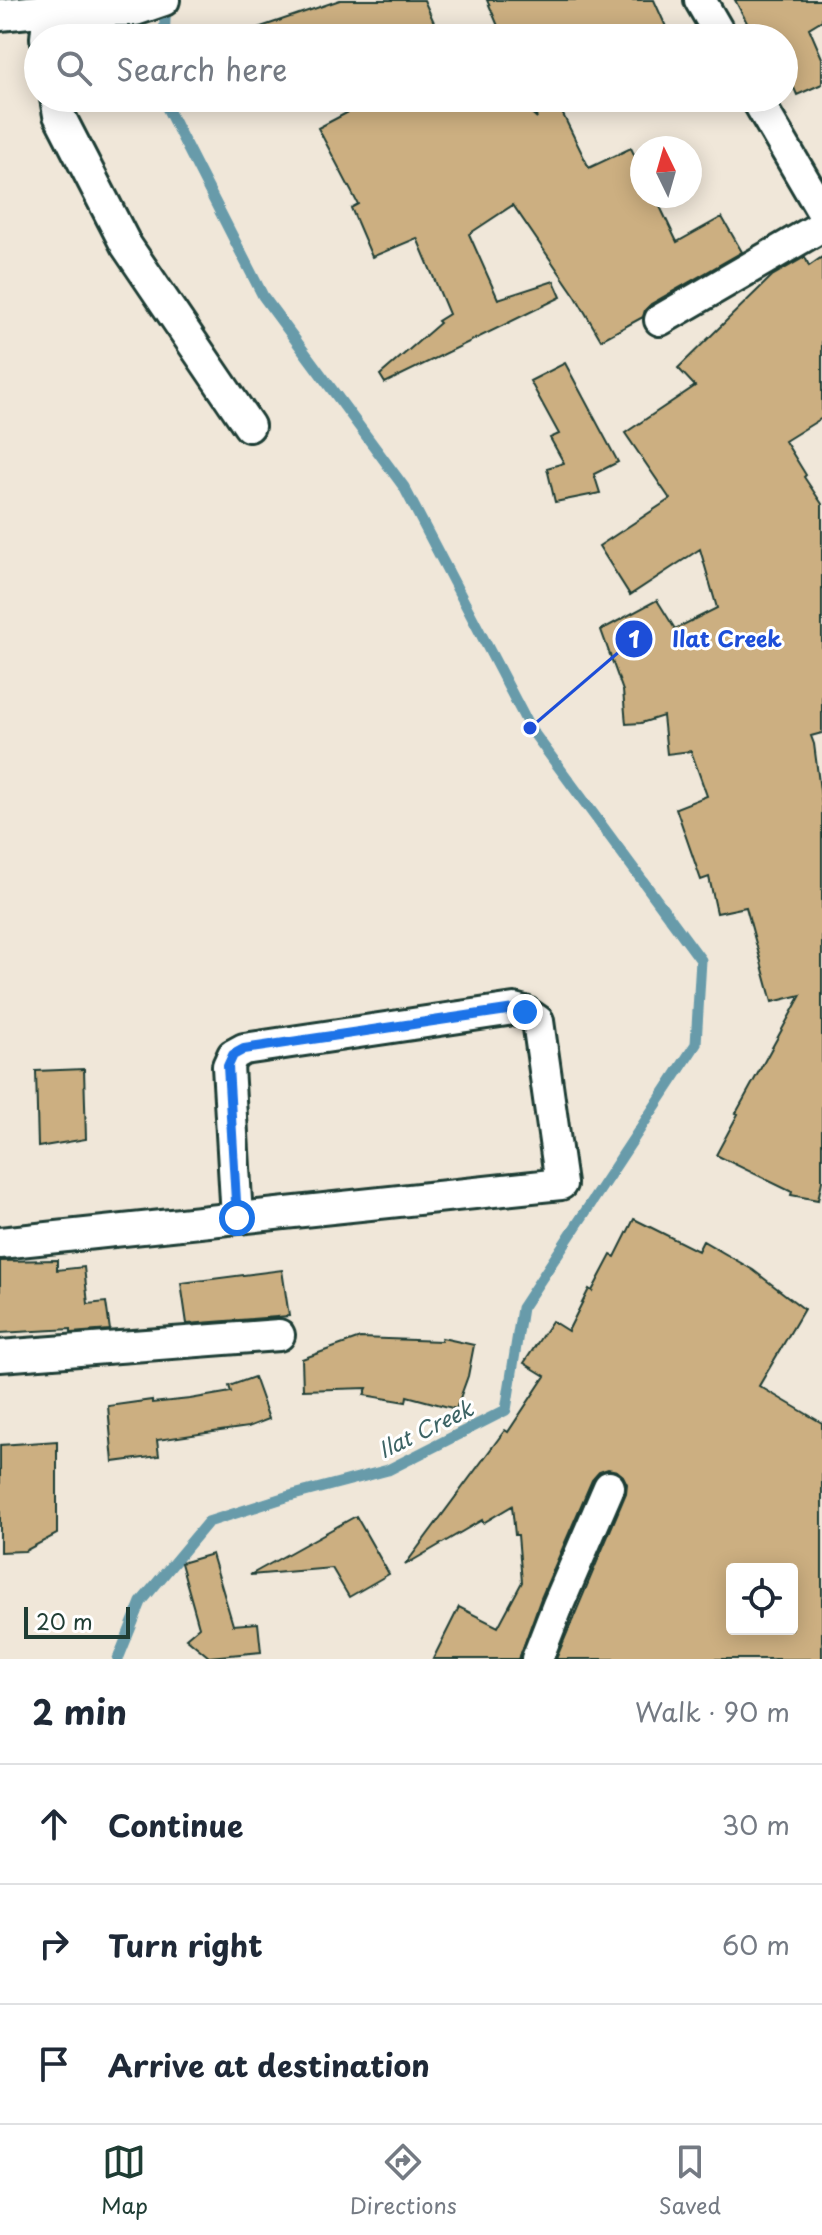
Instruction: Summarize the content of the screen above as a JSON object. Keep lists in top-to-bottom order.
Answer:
{
  "water": ["Ilat Creek"],
  "places": ["Ilat Creek"],
  "scale_bar": "20 m",
  "north": "top",
  "page": {
    "search": "Search here",
    "scale": "20 m",
    "heading": ["2 min", "Walk · 90 m"],
    "list": [
      ["Continue", "30 m"],
      ["Turn right", "60 m"],
      "Arrive at destination"
    ],
    "nav": ["Map", "Directions", "Saved"]
  }
}
